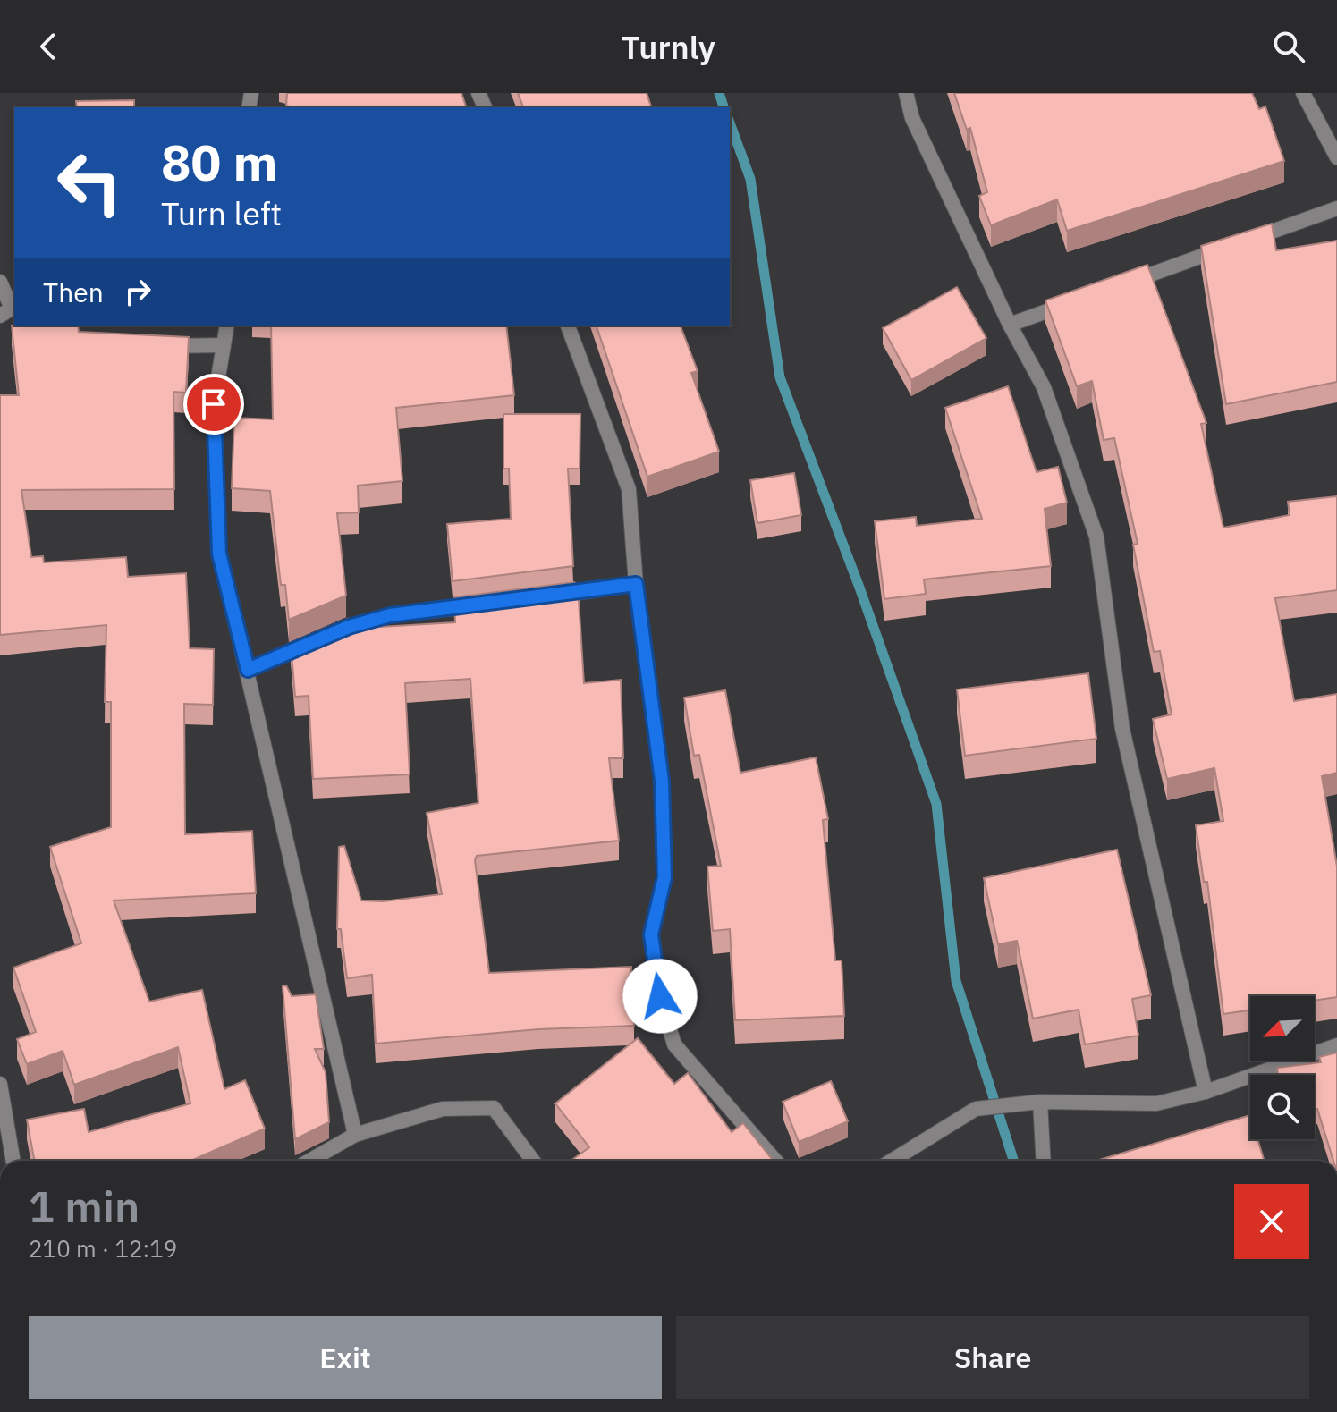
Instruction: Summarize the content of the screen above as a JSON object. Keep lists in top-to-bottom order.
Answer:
{
  "north": "bottom left",
  "page": {
    "header": "Turnly",
    "turn": ["80 m", "Turn left"],
    "then": "Then",
    "heading": ["1 min", "210 m · 12:19"],
    "buttons": ["Exit", "Share"]
  }
}
